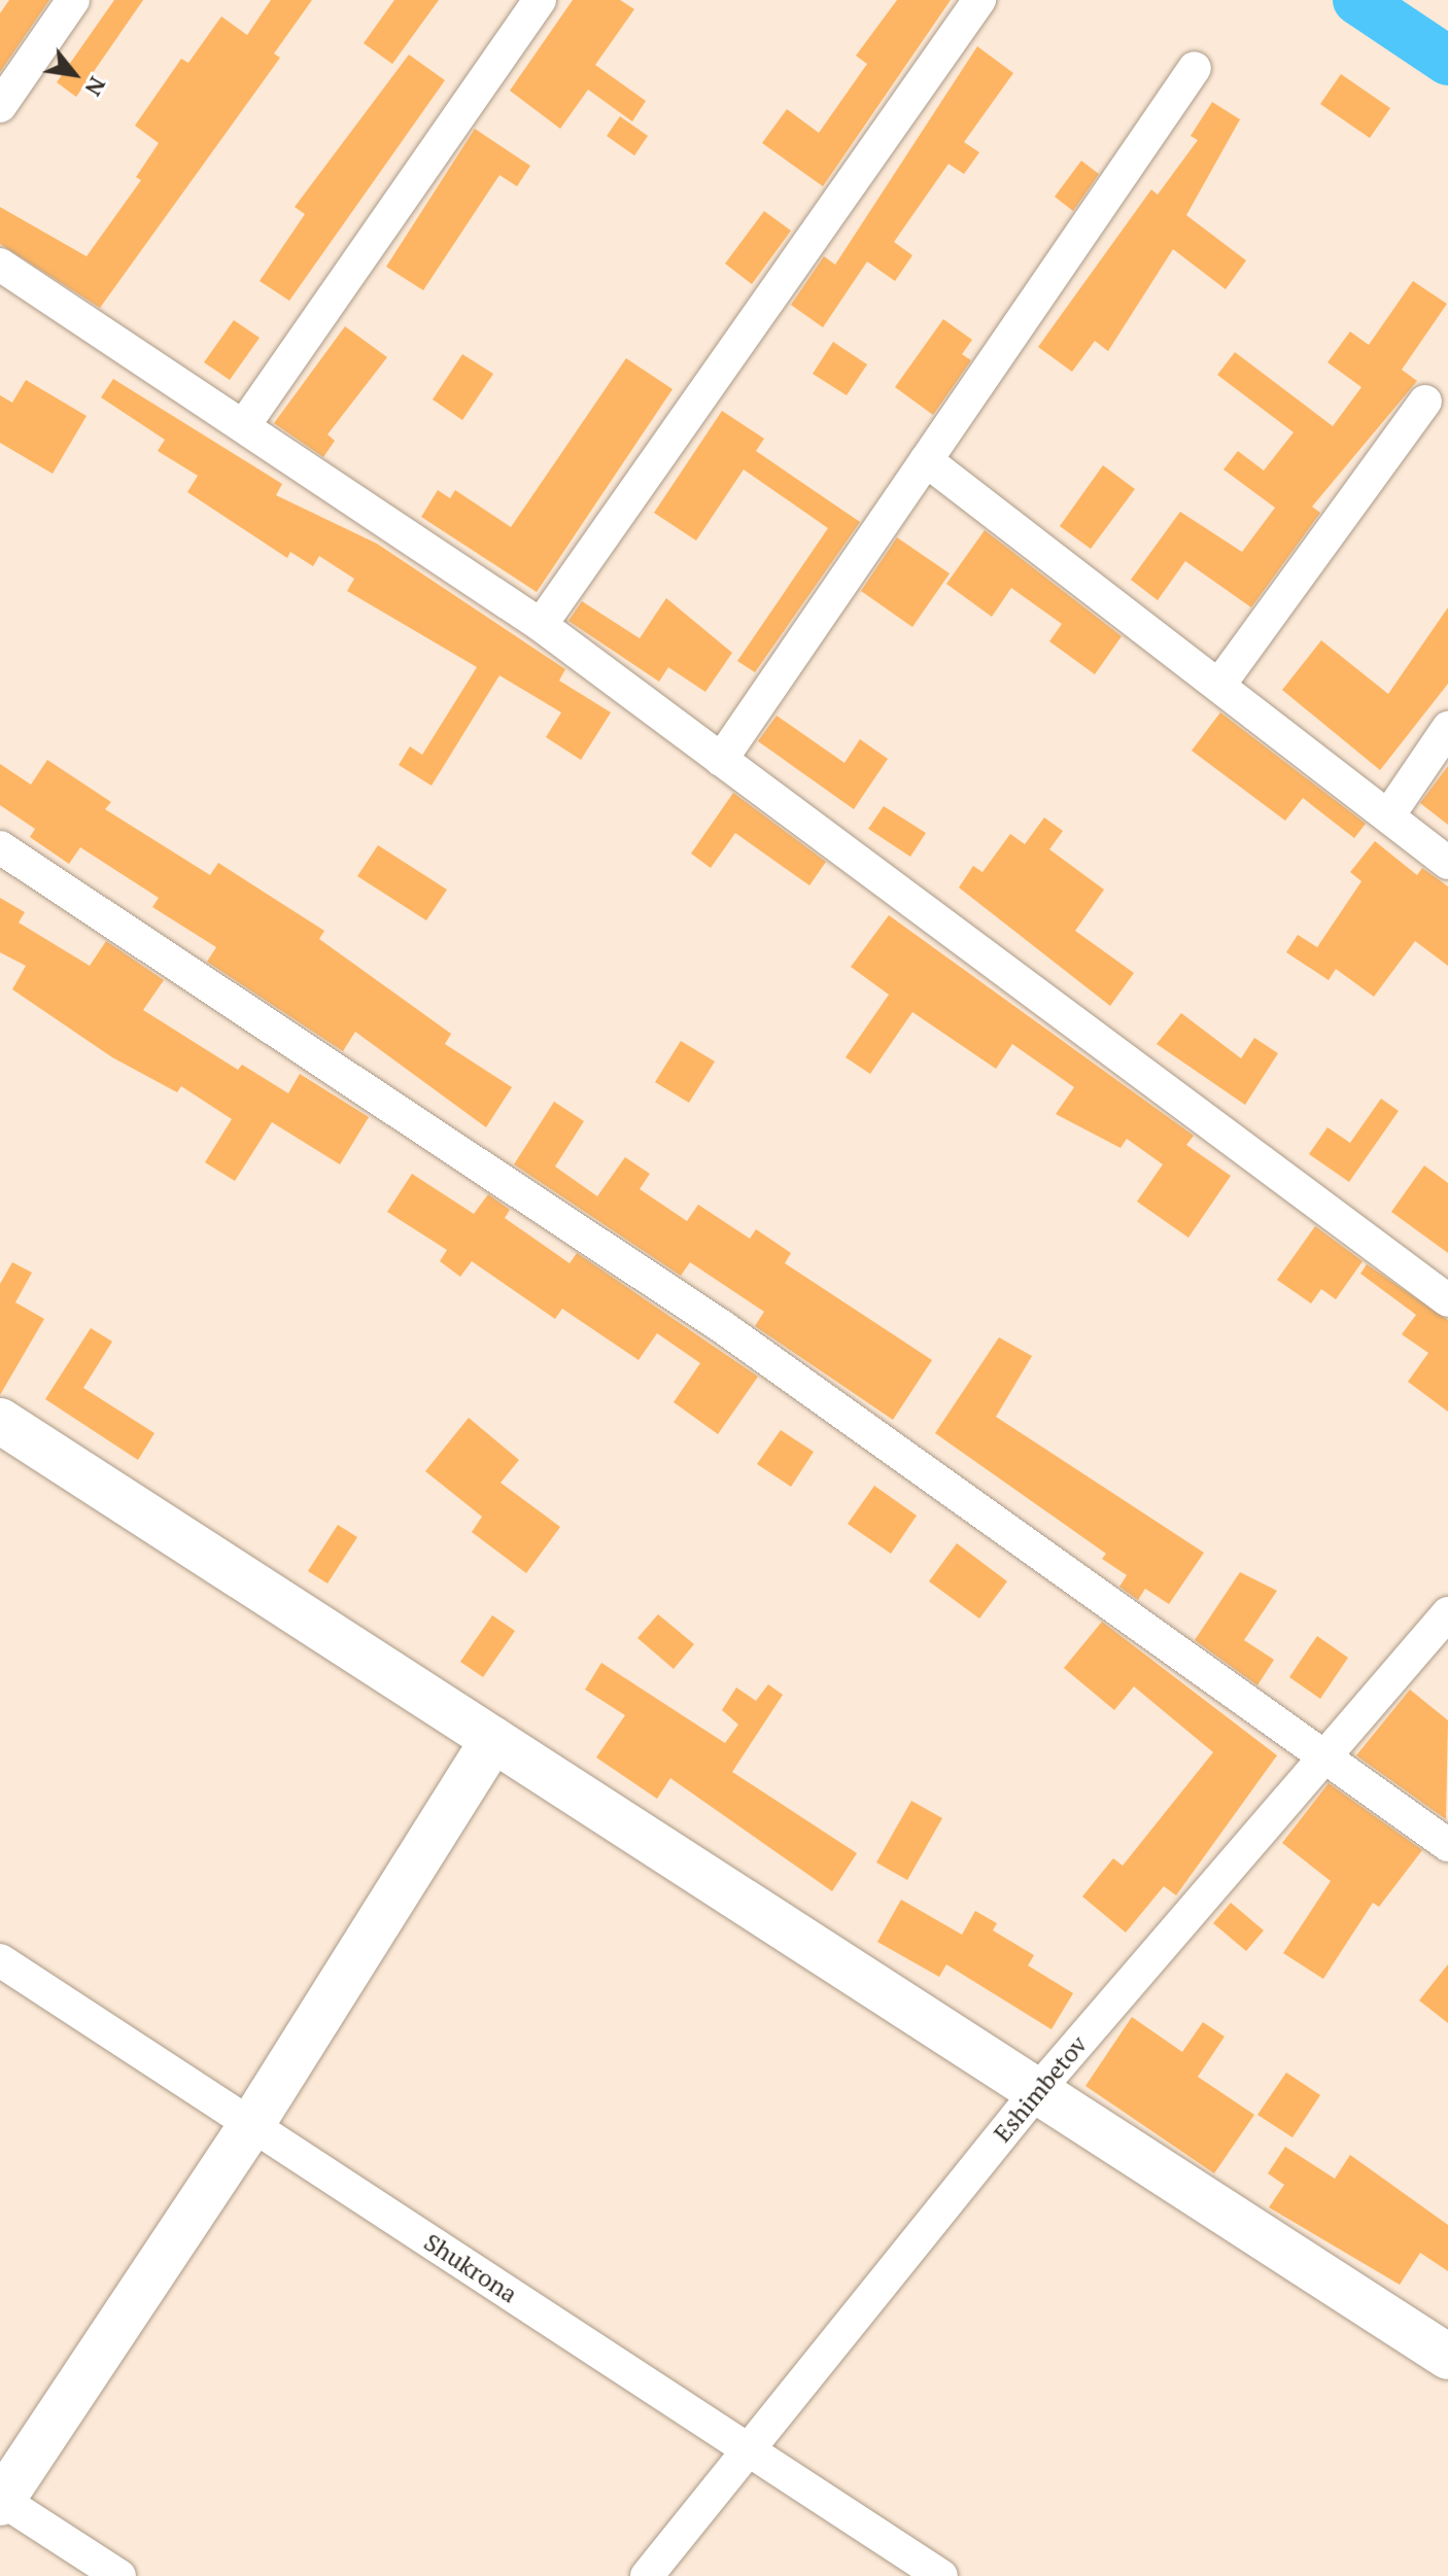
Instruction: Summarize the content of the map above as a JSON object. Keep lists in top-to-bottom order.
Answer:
{
  "streets": {
    "street": ["Eshimbetov", "Shukrona"]
  },
  "crossings": [
    ["Eshimbetov", "Shukrona"]
  ],
  "north": "bottom right"
}
